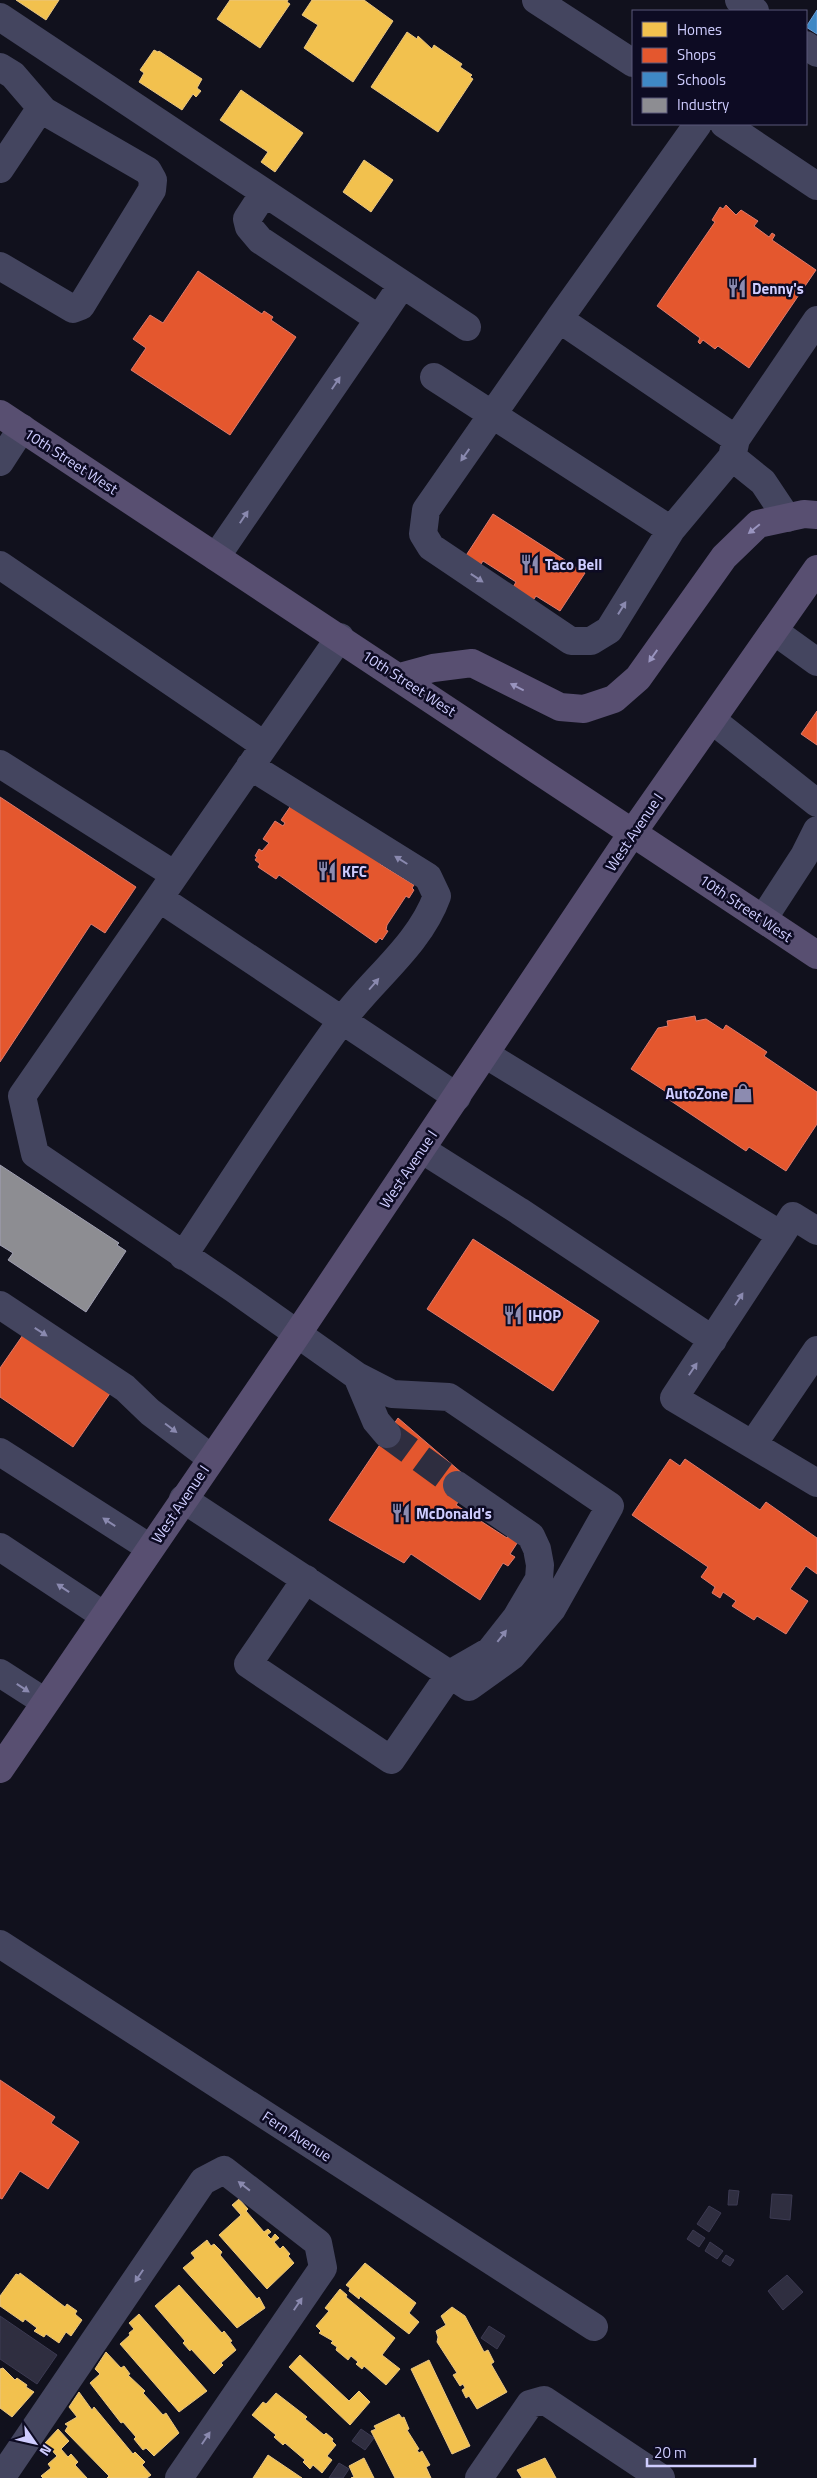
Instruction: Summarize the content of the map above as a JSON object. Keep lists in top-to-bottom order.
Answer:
{
  "streets": {
    "main road": ["10th Street West", "West Avenue I"],
    "street": ["Fern Avenue"]
  },
  "crossings": [
    ["10th Street West", "West Avenue I"]
  ],
  "places": {
    "restaurant": [
      "Denny's",
      "Taco Bell",
      "KFC",
      "IHOP",
      "McDonald's"
    ],
    "shop": ["AutoZone"]
  },
  "legend": [
    "Homes",
    "Shops",
    "Schools",
    "Industry"
  ],
  "scale_bar": "20 m",
  "north": "bottom right"
}
